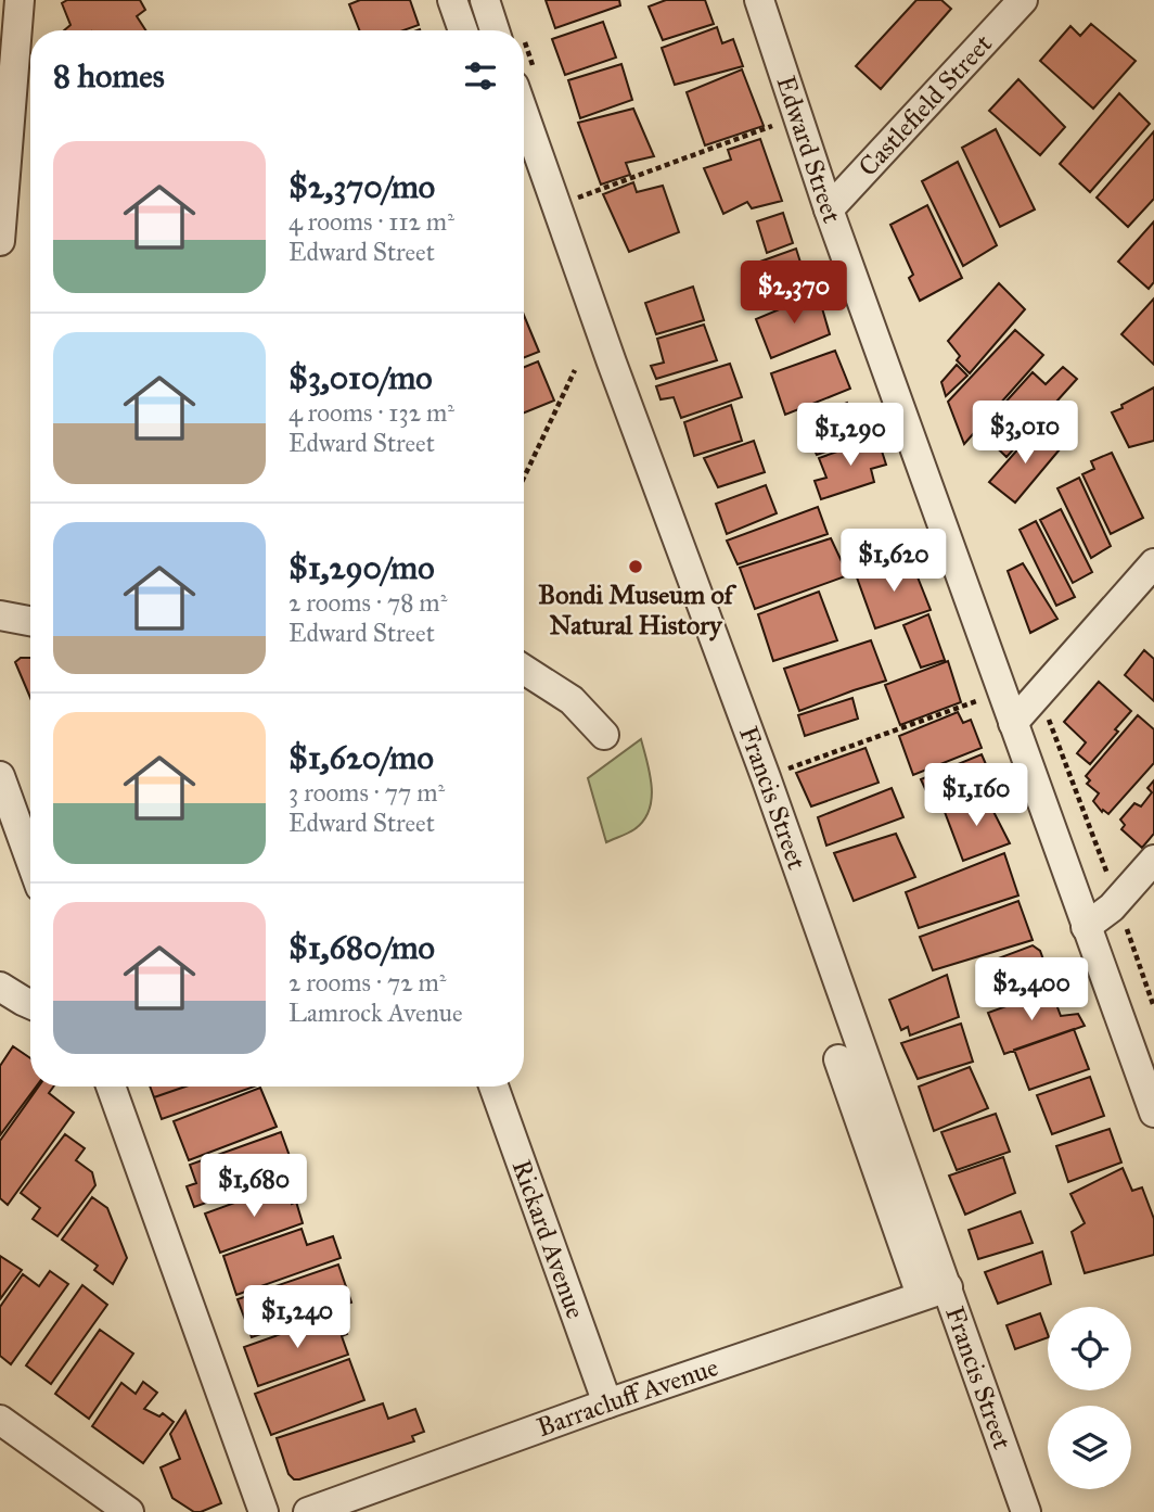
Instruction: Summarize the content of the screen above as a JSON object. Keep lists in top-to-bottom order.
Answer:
{
  "streets": {
    "street": [
      "Castlefield Street",
      "Edward Street",
      "Francis Street",
      "Rickard Avenue",
      "Barracluff Avenue"
    ]
  },
  "crossings": [
    ["Castlefield Street", "Edward Street"],
    ["Francis Street", "Barracluff Avenue"],
    ["Rickard Avenue", "Barracluff Avenue"]
  ],
  "places": ["Bondi Museum of Natural History"],
  "page": {
    "heading": "8 homes",
    "list": [
      {
        "name": "$2,370/mo",
        "note": "4 rooms · 112 m² · Edward Street"
      },
      {
        "name": "$3,010/mo",
        "note": "4 rooms · 132 m² · Edward Street"
      },
      {
        "name": "$1,290/mo",
        "note": "2 rooms · 78 m² · Edward Street"
      },
      {
        "name": "$1,620/mo",
        "note": "3 rooms · 77 m² · Edward Street"
      },
      {
        "name": "$1,680/mo",
        "note": "2 rooms · 72 m² · Lamrock Avenue"
      }
    ],
    "price": [
      "$2,370",
      "$3,010",
      "$1,290",
      "$1,620",
      "$1,160",
      "$2,400",
      "$1,680",
      "$1,240"
    ]
  }
}
